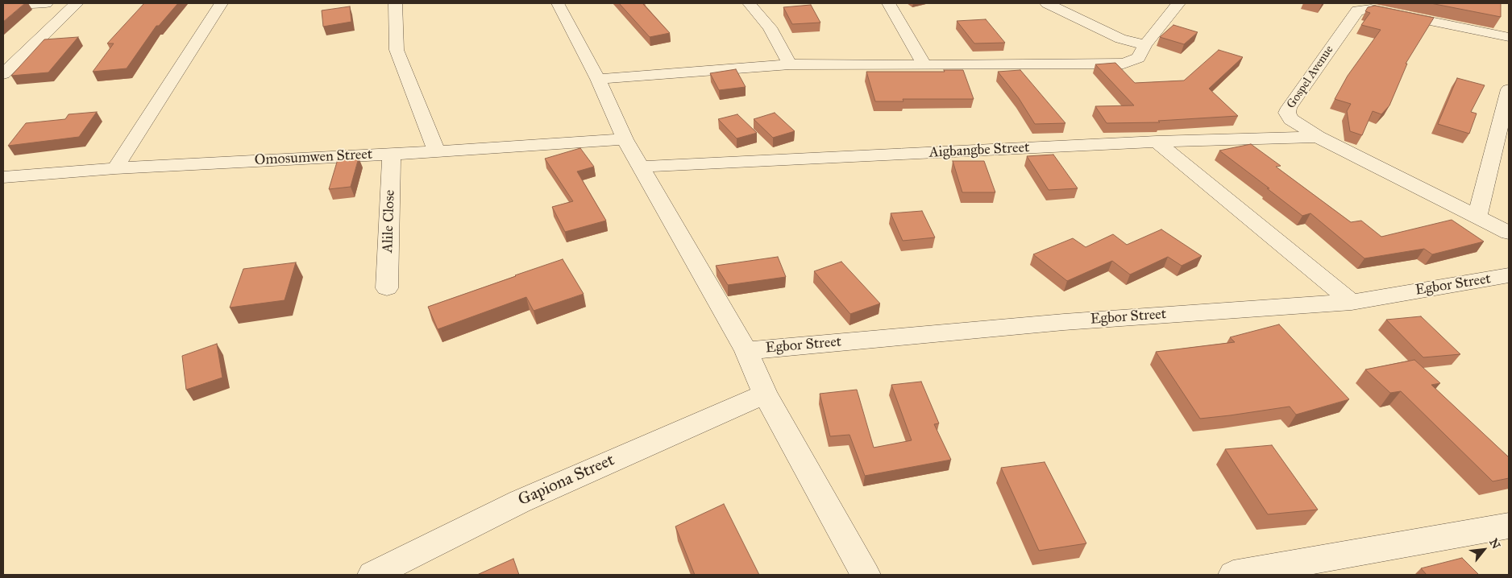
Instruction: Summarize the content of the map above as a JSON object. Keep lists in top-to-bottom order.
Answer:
{
  "streets": {
    "street": [
      "Gospel Avenue",
      "Aigbangbe Street",
      "Omosumwen Street",
      "Alile Close",
      "Egbor Street",
      "Gapiona Street"
    ]
  },
  "crossings": [
    ["Gospel Avenue", "Aigbangbe Street"],
    ["Omosumwen Street", "Alile Close"]
  ],
  "north": "top right"
}
